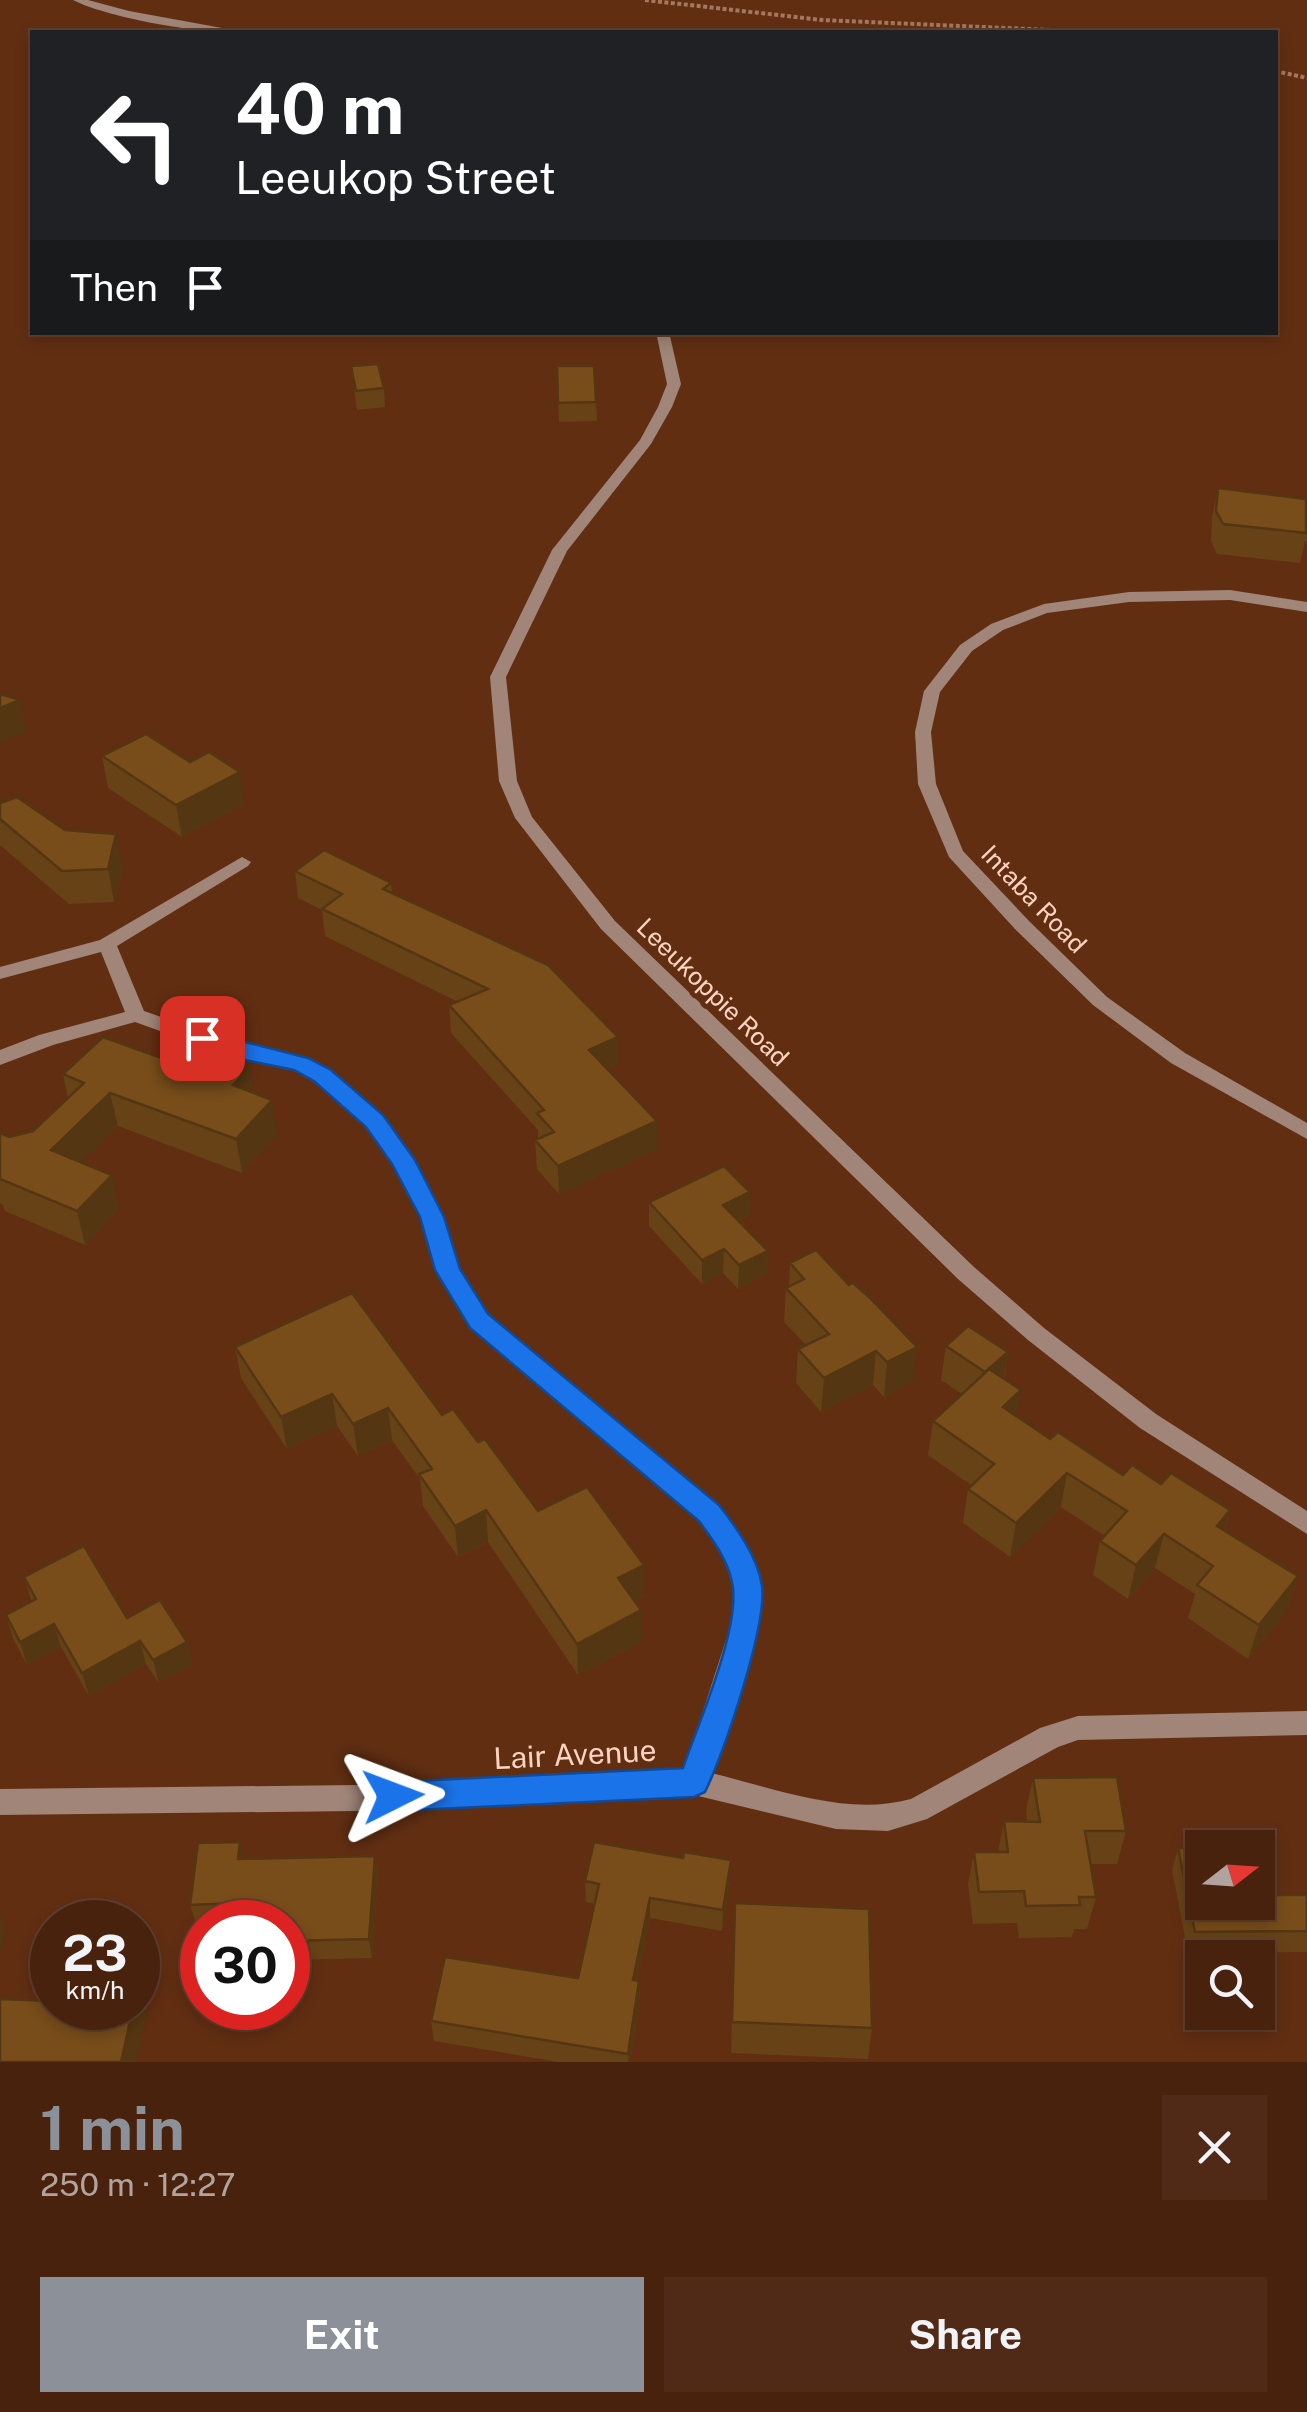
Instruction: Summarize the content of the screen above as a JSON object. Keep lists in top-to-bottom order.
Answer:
{
  "streets": {
    "street": ["Intaba Road", "Leeukoppie Road", "Lair Avenue"]
  },
  "north": "right",
  "page": {
    "turn": ["40 m", "Leeukop Street"],
    "then": "Then",
    "speed": "23 km/h",
    "limit": "30",
    "heading": ["1 min", "250 m · 12:27"],
    "buttons": ["Exit", "Share"]
  }
}
